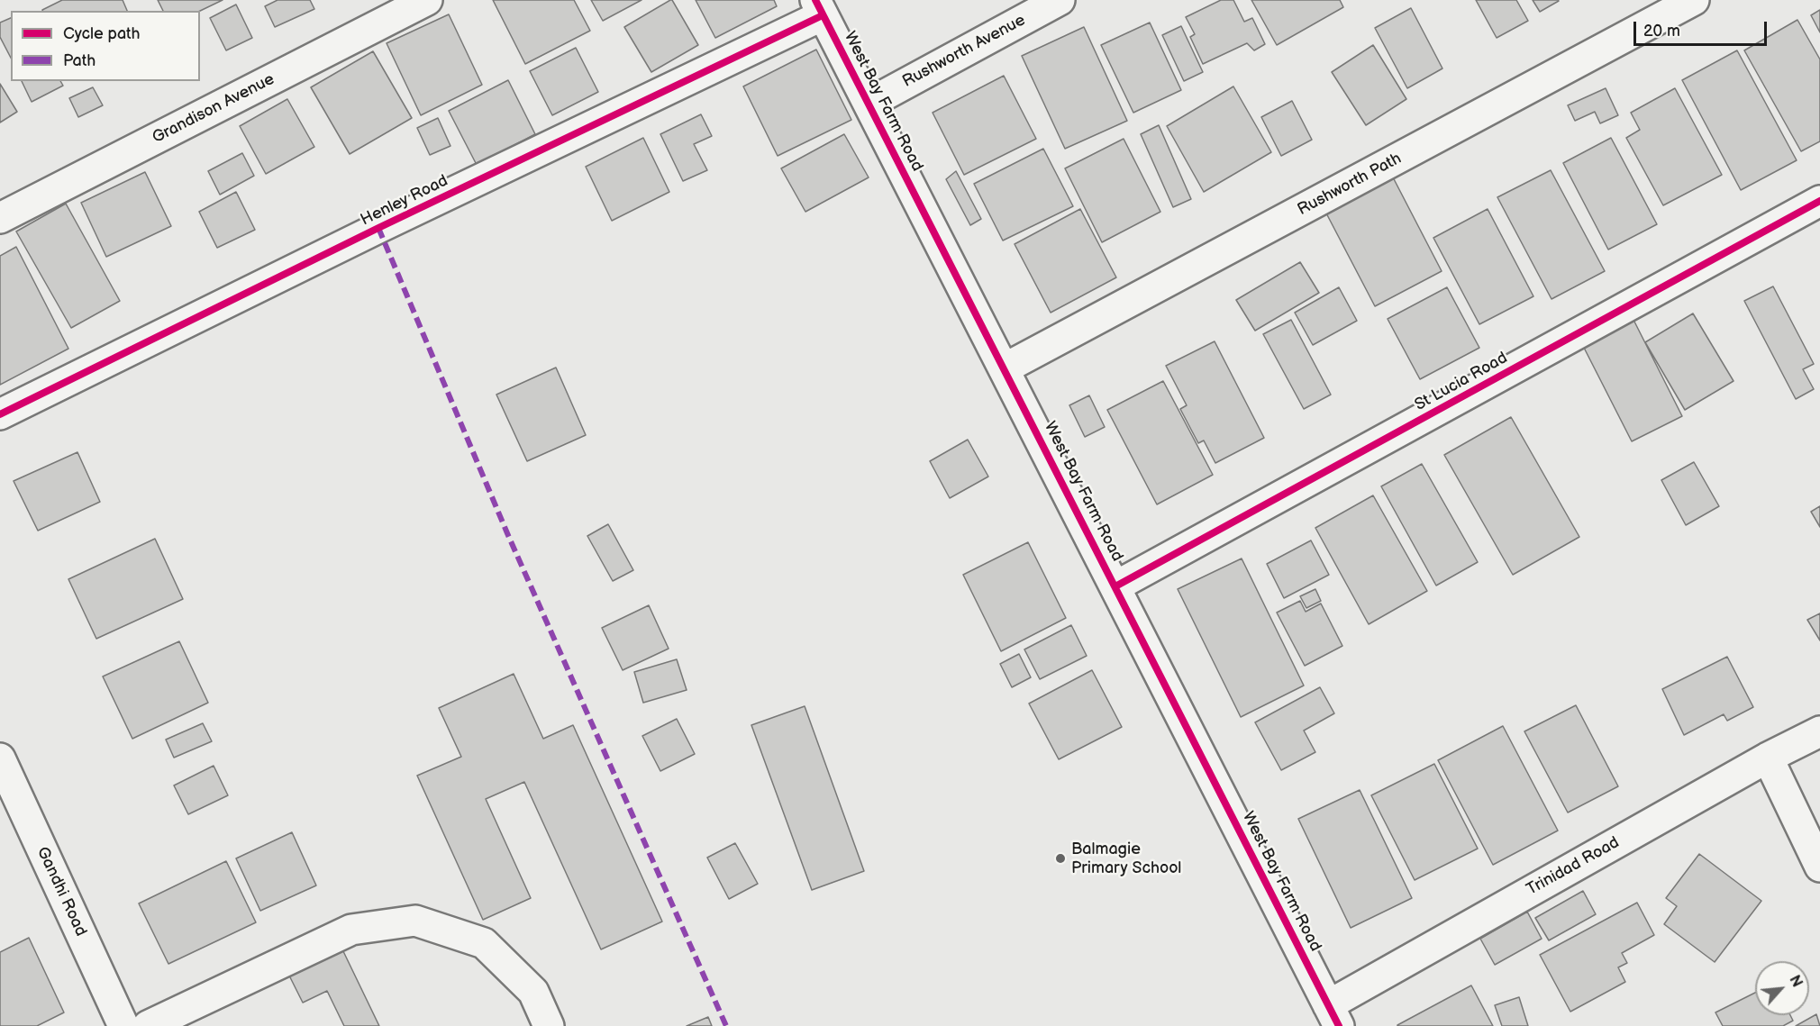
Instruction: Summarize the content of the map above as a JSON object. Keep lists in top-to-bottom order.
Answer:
{
  "streets": {
    "street": [
      "Rushworth Avenue",
      "West Bay Farm Road",
      "Grandison Avenue",
      "Rushworth Path",
      "Henley Road",
      "St Lucia Road",
      "Trinidad Road",
      "Gandhi Road"
    ]
  },
  "crossings": [
    ["Rushworth Avenue", "West Bay Farm Road"],
    ["West Bay Farm Road", "Rushworth Path"],
    ["West Bay Farm Road", "Henley Road"],
    ["West Bay Farm Road", "St Lucia Road"],
    ["West Bay Farm Road", "Trinidad Road"]
  ],
  "places": ["Balmagie Primary School"],
  "legend": ["Cycle path", "Path"],
  "scale_bar": "20 m",
  "north": "top right"
}
